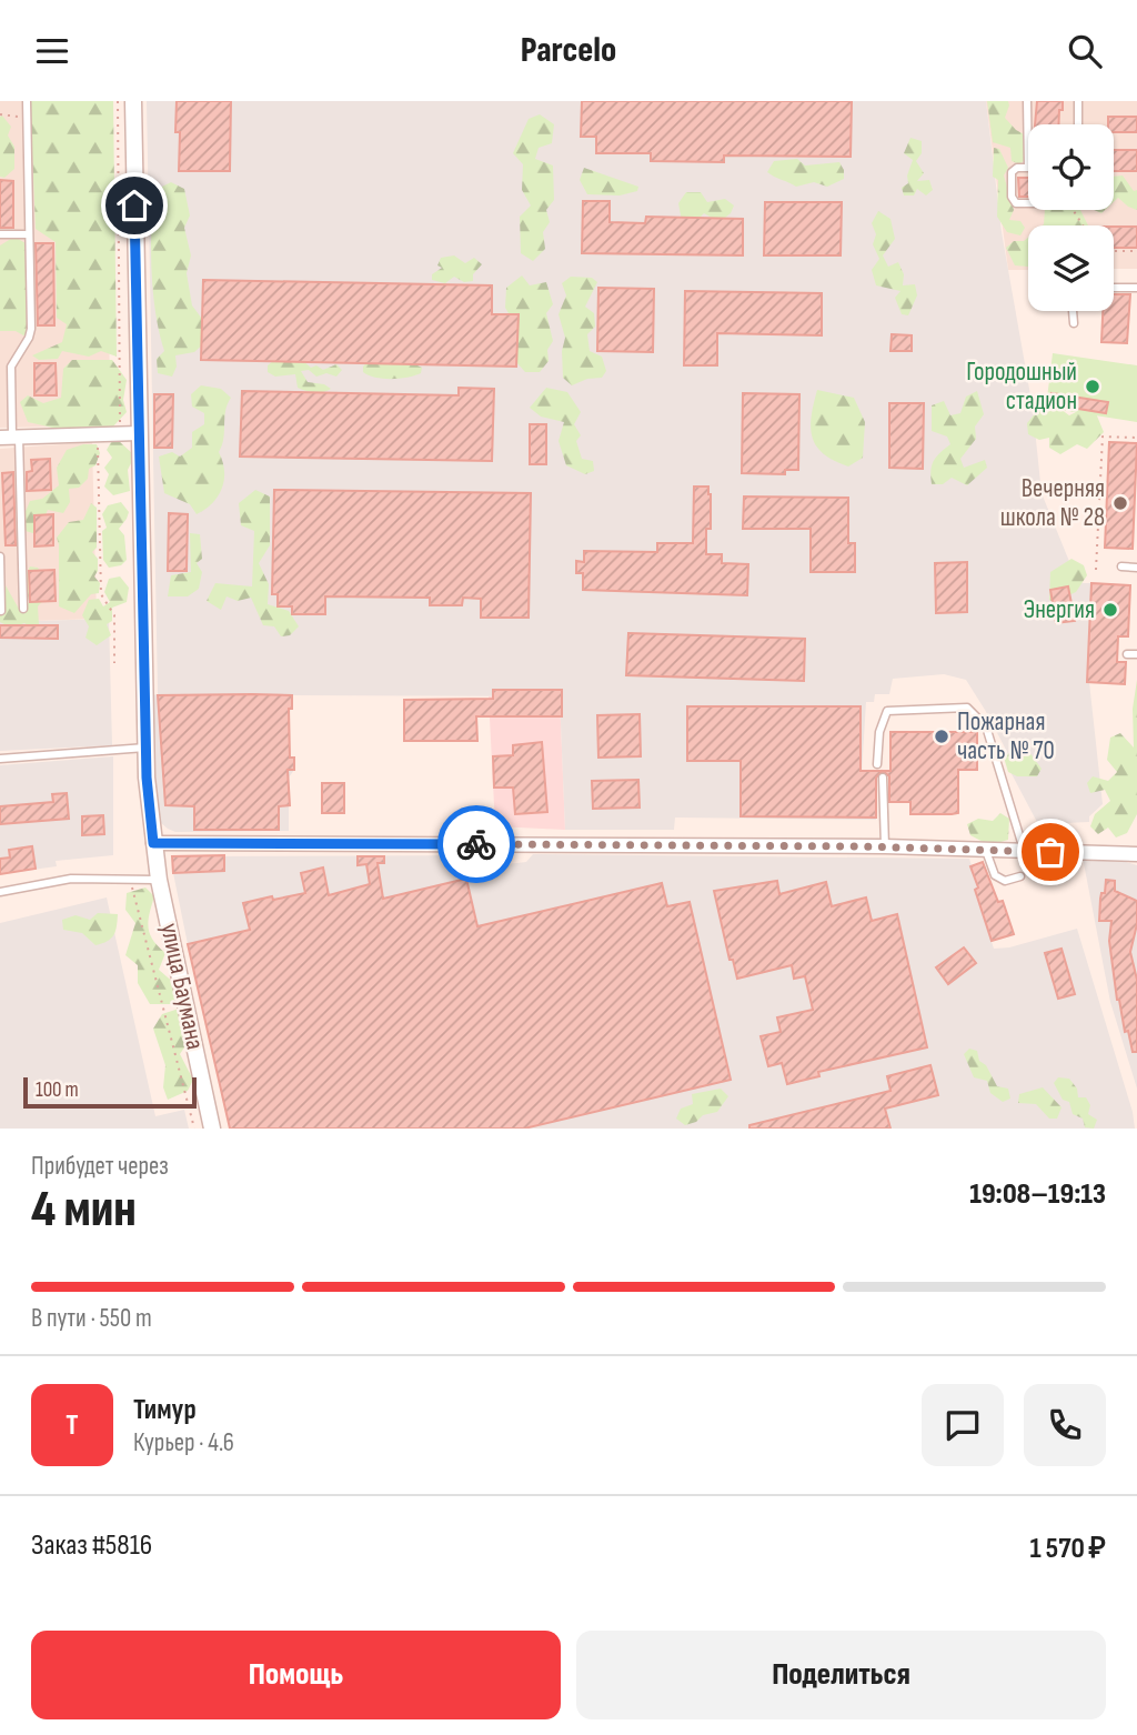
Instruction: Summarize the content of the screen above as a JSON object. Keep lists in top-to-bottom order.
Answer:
{
  "streets": {
    "street": ["улица Баумана"]
  },
  "places": [
    "Городошный стадион",
    "Вечерняя школа № 28",
    "Энергия",
    "Пожарная часть № 70"
  ],
  "scale_bar": "100 m",
  "page": {
    "header": "Parcelo",
    "scale": "100 m",
    "heading": ["4 мин", "Прибудет через", "19:08–19:13"],
    "panel": [
      "Тимур",
      "Курьер · 4.6",
      "Заказ #5816",
      "1 570 ₽"
    ],
    "bar": "В пути · 550 m",
    "round": "Т",
    "buttons": ["Помощь", "Поделиться"]
  }
}
